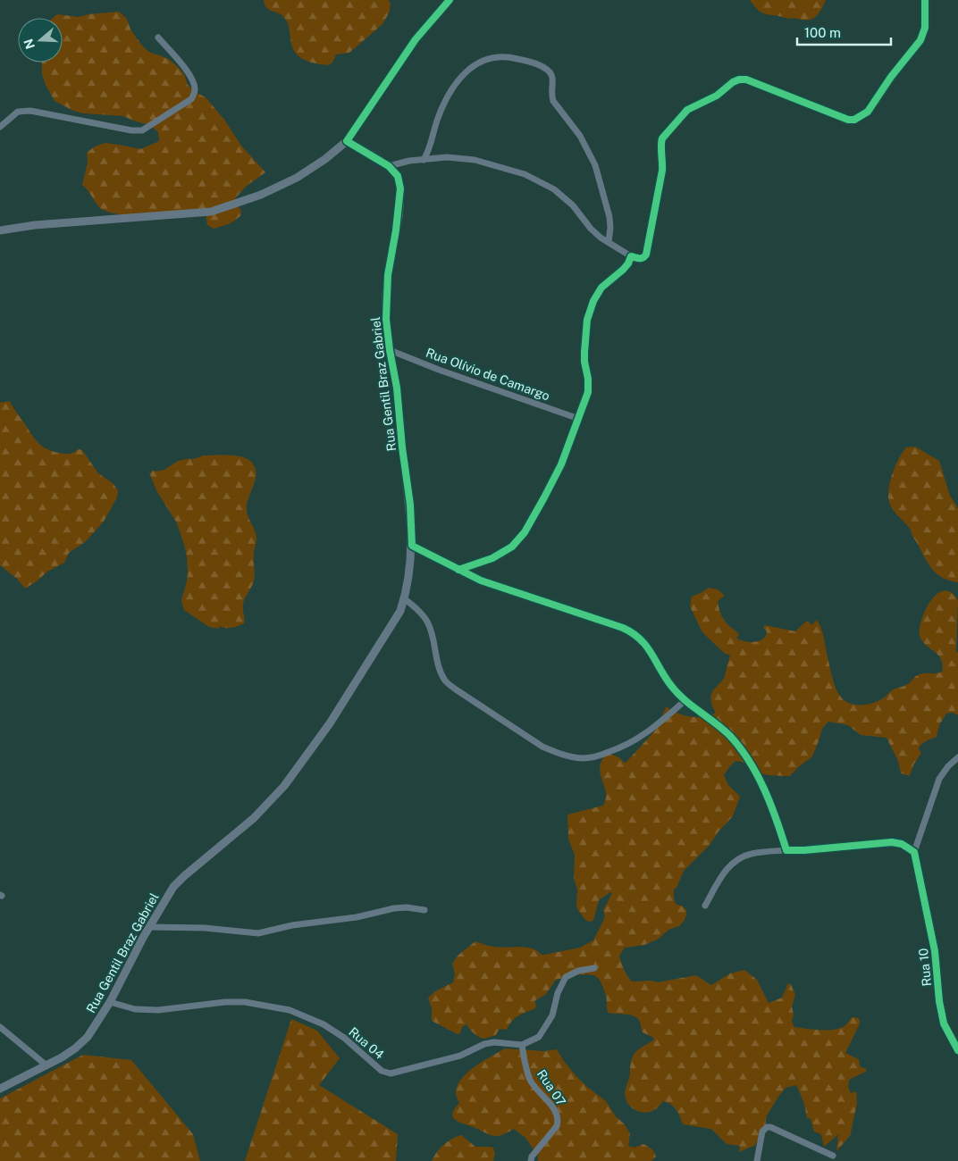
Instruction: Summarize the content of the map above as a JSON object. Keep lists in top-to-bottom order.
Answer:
{
  "streets": {
    "street": [
      "Rua Olívio de Camargo",
      "Rua Gentil Braz Gabriel",
      "Rua 10",
      "Rua 04",
      "Rua 07"
    ]
  },
  "crossings": [
    ["Rua Olívio de Camargo", "Rua Gentil Braz Gabriel"],
    ["Rua Gentil Braz Gabriel", "Rua 04"],
    ["Rua 04", "Rua 07"]
  ],
  "scale_bar": "100 m",
  "north": "left"
}
